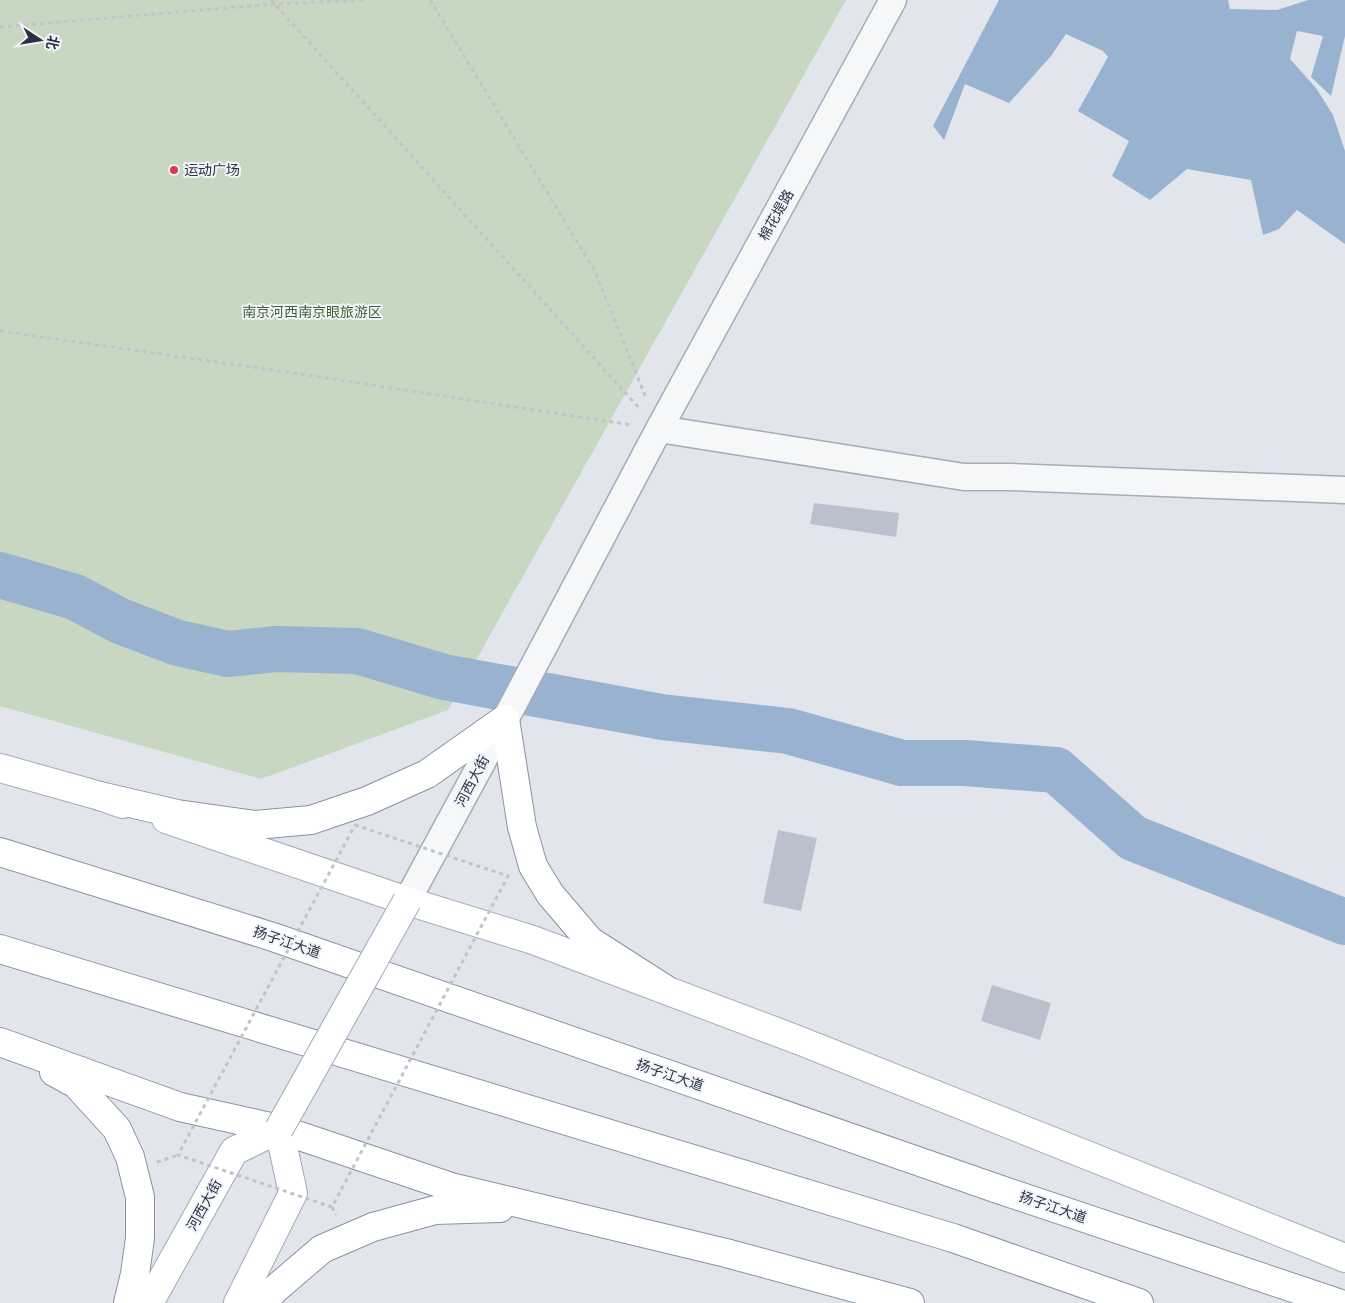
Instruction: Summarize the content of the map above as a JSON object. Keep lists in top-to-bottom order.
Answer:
{
  "streets": {
    "main road": ["河西大街", "扬子江大道"],
    "street": ["棉花堤路"]
  },
  "crossings": [
    ["棉花堤路", "河西大街"]
  ],
  "parks": ["南京河西南京眼旅游区"],
  "places": ["运动广场"],
  "north": "right"
}
